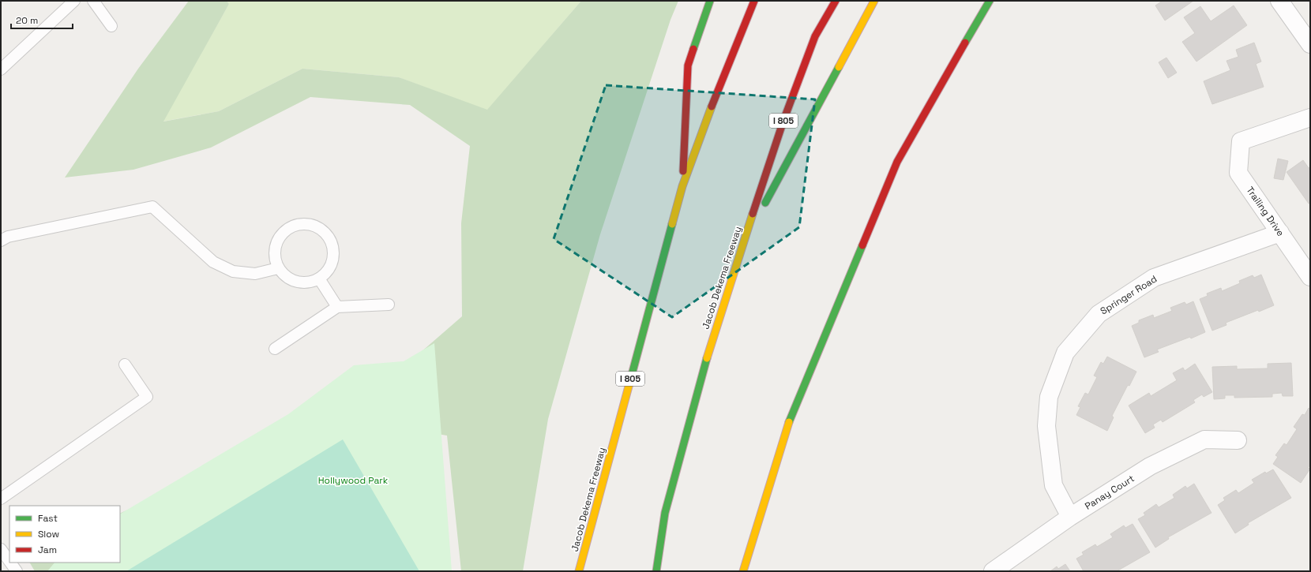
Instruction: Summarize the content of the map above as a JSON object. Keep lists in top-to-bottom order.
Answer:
{
  "streets": {
    "highway": ["I 805", "Jacob Dekema Freeway"],
    "street": ["Trailing Drive", "Springer Road", "Panay Court"]
  },
  "crossings": [
    ["Trailing Drive", "Springer Road"],
    ["Springer Road", "Panay Court"]
  ],
  "parks": ["Hollywood Park"],
  "legend": ["Fast", "Slow", "Jam"],
  "scale_bar": "20 m"
}
